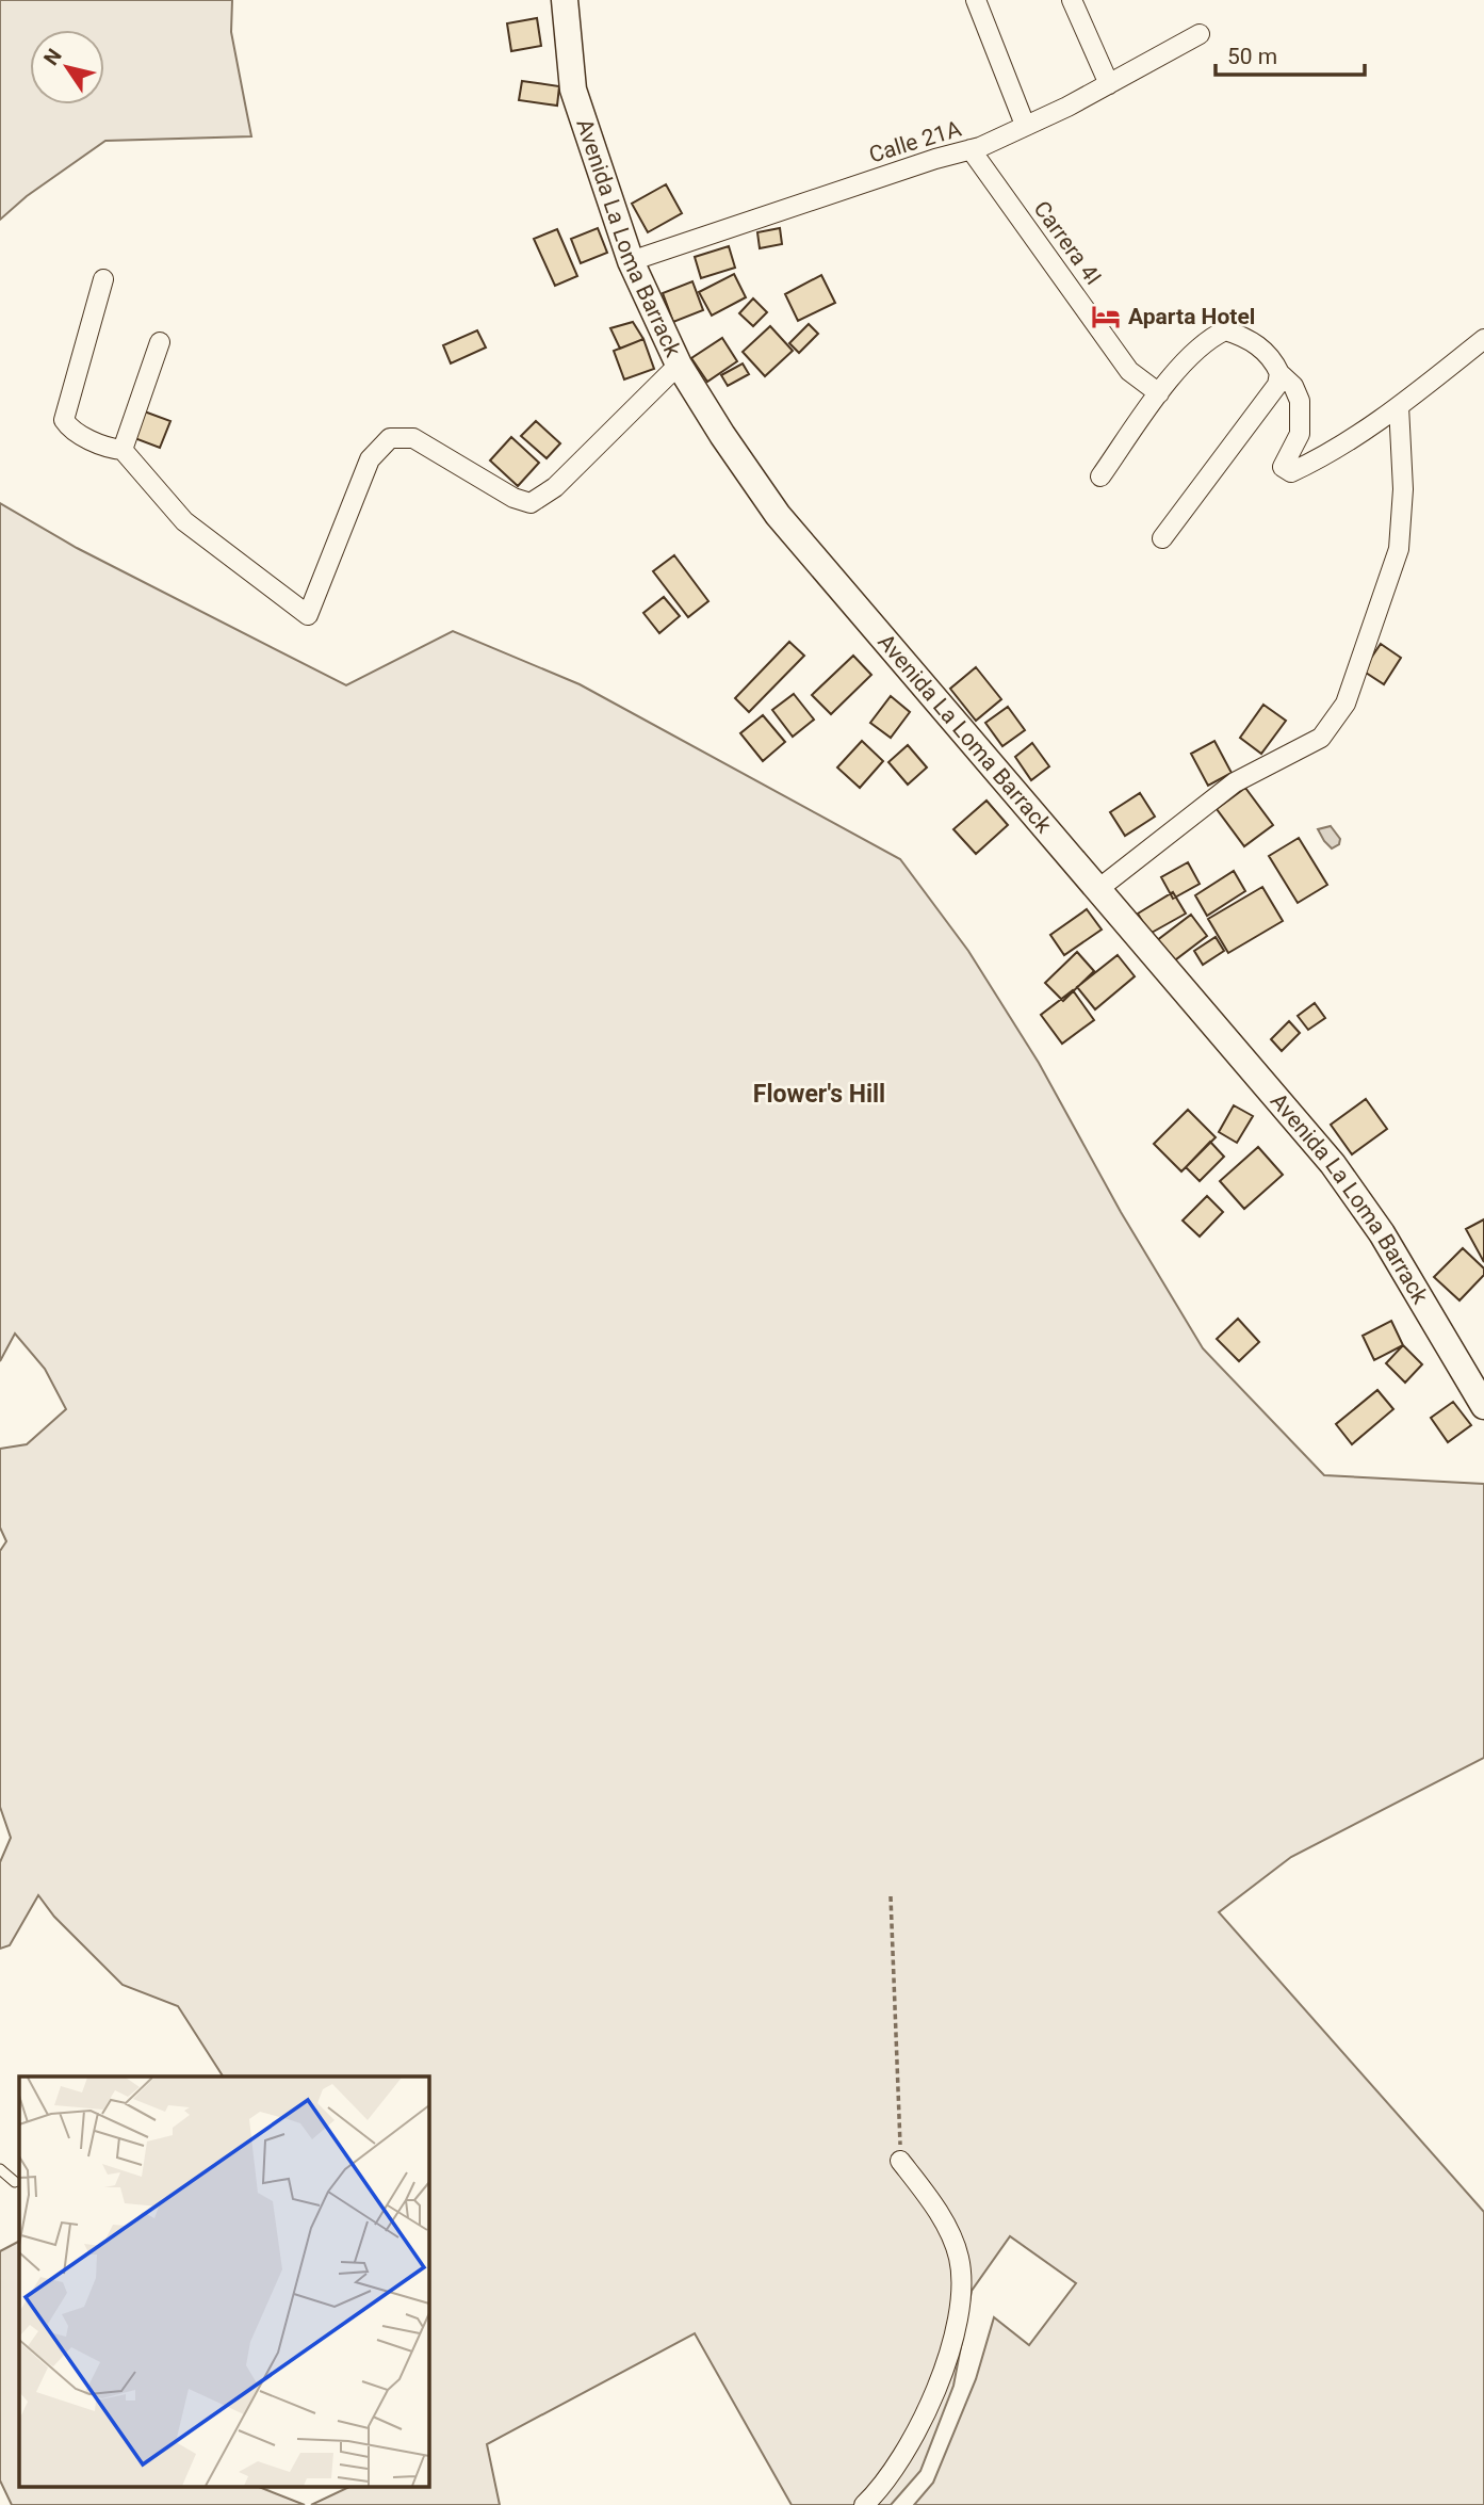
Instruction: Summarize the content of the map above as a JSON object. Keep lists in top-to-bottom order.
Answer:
{
  "streets": {
    "main road": ["Avenida La Loma Barrack"],
    "street": ["Calle 21A", "Carrera 4I"]
  },
  "crossings": [
    ["Calle 21A", "Avenida La Loma Barrack"],
    ["Calle 21A", "Carrera 4I"]
  ],
  "districts": ["Flower's Hill"],
  "places": {
    "hotel": ["Aparta Hotel"]
  },
  "scale_bar": "50 m",
  "north": "top left"
}
